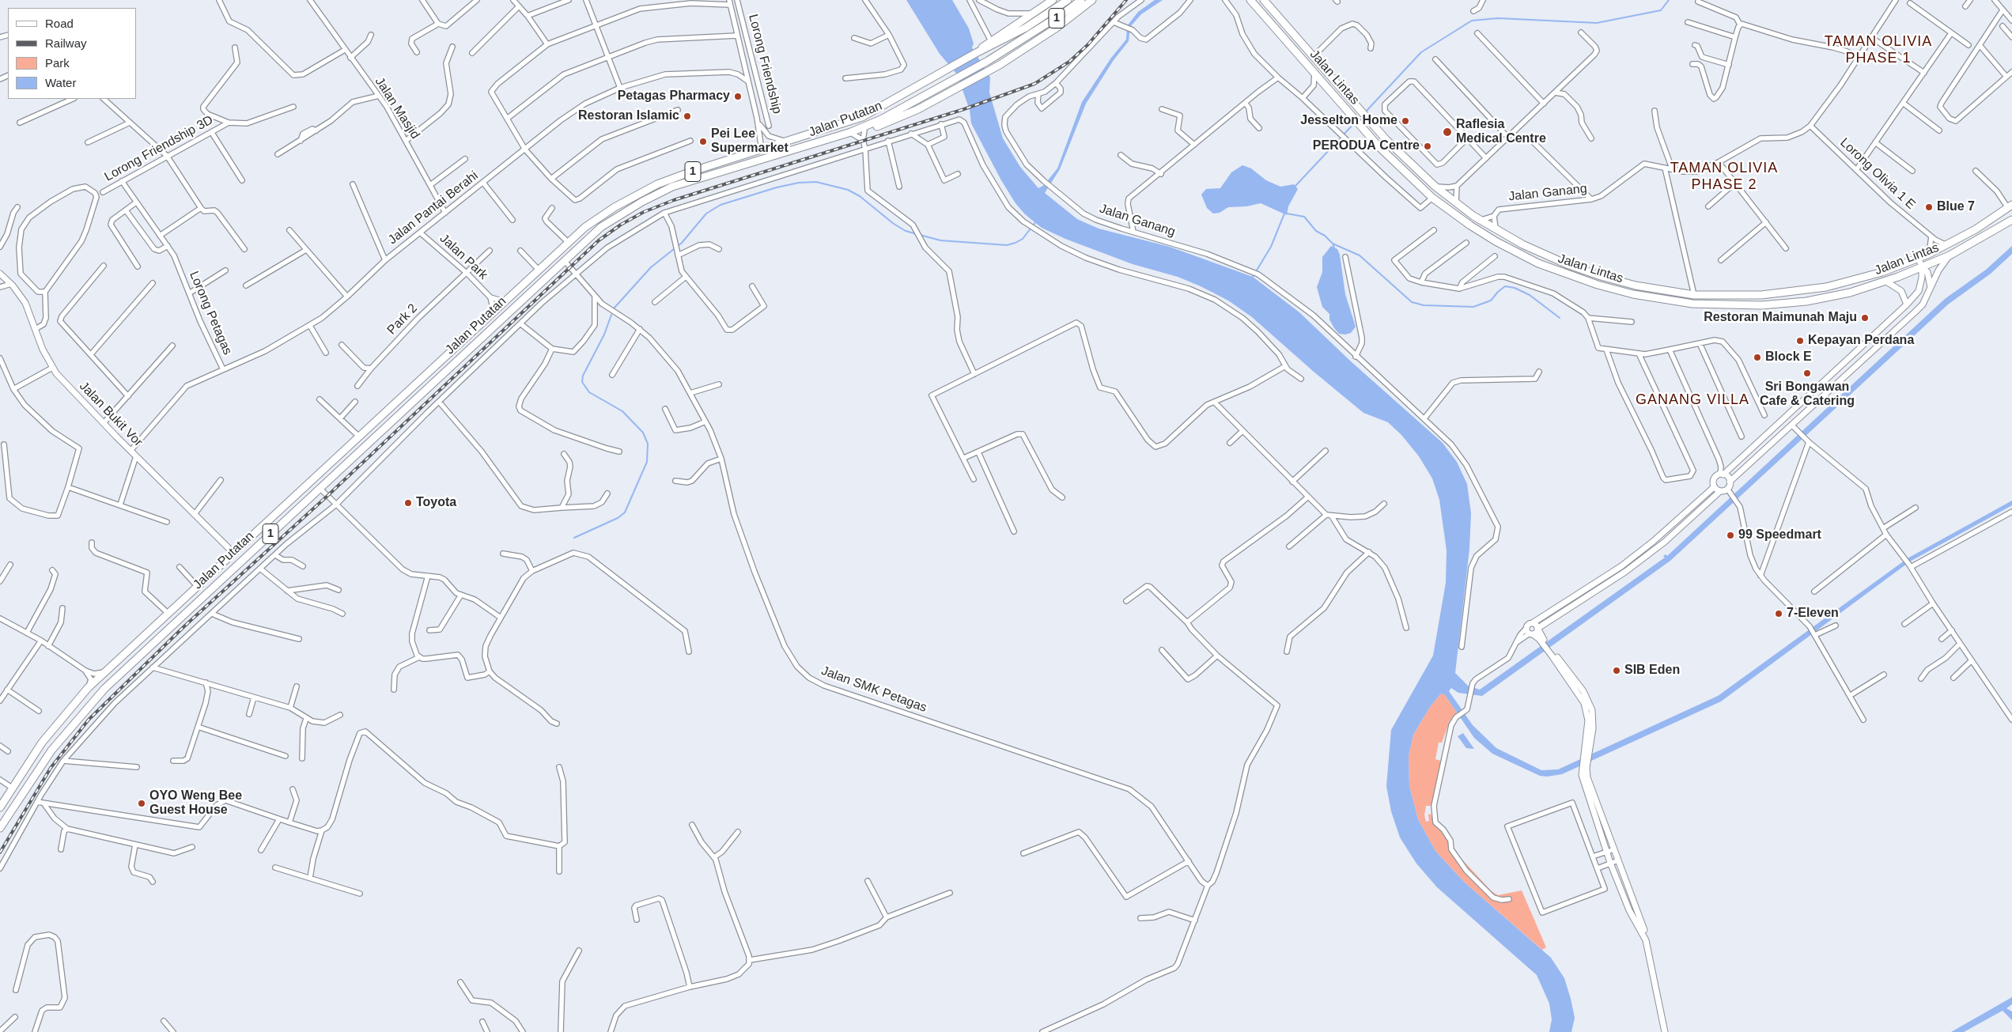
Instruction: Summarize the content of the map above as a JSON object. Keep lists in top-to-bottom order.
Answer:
{
  "streets": {
    "highway": ["1", "Jalan Lintas", "Jalan Putatan"],
    "street": [
      "Lorong Friendship",
      "Jalan Masjid",
      "Lorong Friendship 3D",
      "Lorong Olivia 1 E",
      "Jalan Ganang",
      "Jalan Pantai Berahi",
      "Jalan Park",
      "Lorong Petagas",
      "Park 2",
      "Jalan Bukit Vor",
      "Jalan SMK Petagas"
    ]
  },
  "crossings": [
    ["Jalan Lintas", "Lorong Olivia 1 E"],
    ["Jalan Lintas", "Jalan Ganang"],
    ["Jalan Masjid", "Jalan Pantai Berahi"],
    ["Jalan Putatan", "Jalan Park"],
    ["Jalan Putatan", "Jalan Bukit Vor"],
    ["Jalan Putatan", "Jalan SMK Petagas"],
    ["Lorong Friendship 3D", "Lorong Petagas"],
    ["Lorong Olivia 1 E", "Jalan Ganang"],
    ["Jalan Pantai Berahi", "Jalan Park"],
    ["Jalan Pantai Berahi", "Lorong Petagas"],
    ["Jalan Pantai Berahi", "Jalan Bukit Vor"],
    ["Jalan Park", "Park 2"]
  ],
  "districts": ["TAMAN OLIVIA PHASE 1", "TAMAN OLIVIA PHASE 2", "GANANG VILLA"],
  "places": [
    "Petagas Pharmacy",
    "Restoran Islamic",
    "Jesselton Home",
    "Raflesia Medical Centre",
    "Pei Lee Supermarket",
    "PERODUA Centre",
    "Blue 7",
    "Restoran Maimunah Maju",
    "Kepayan Perdana",
    "Block E",
    "Sri Bongawan Cafe & Catering",
    "Toyota",
    "99 Speedmart",
    "7-Eleven",
    "SIB Eden",
    "OYO Weng Bee Guest House"
  ],
  "legend": [
    "Road",
    "Railway",
    "Park",
    "Water"
  ]
}
